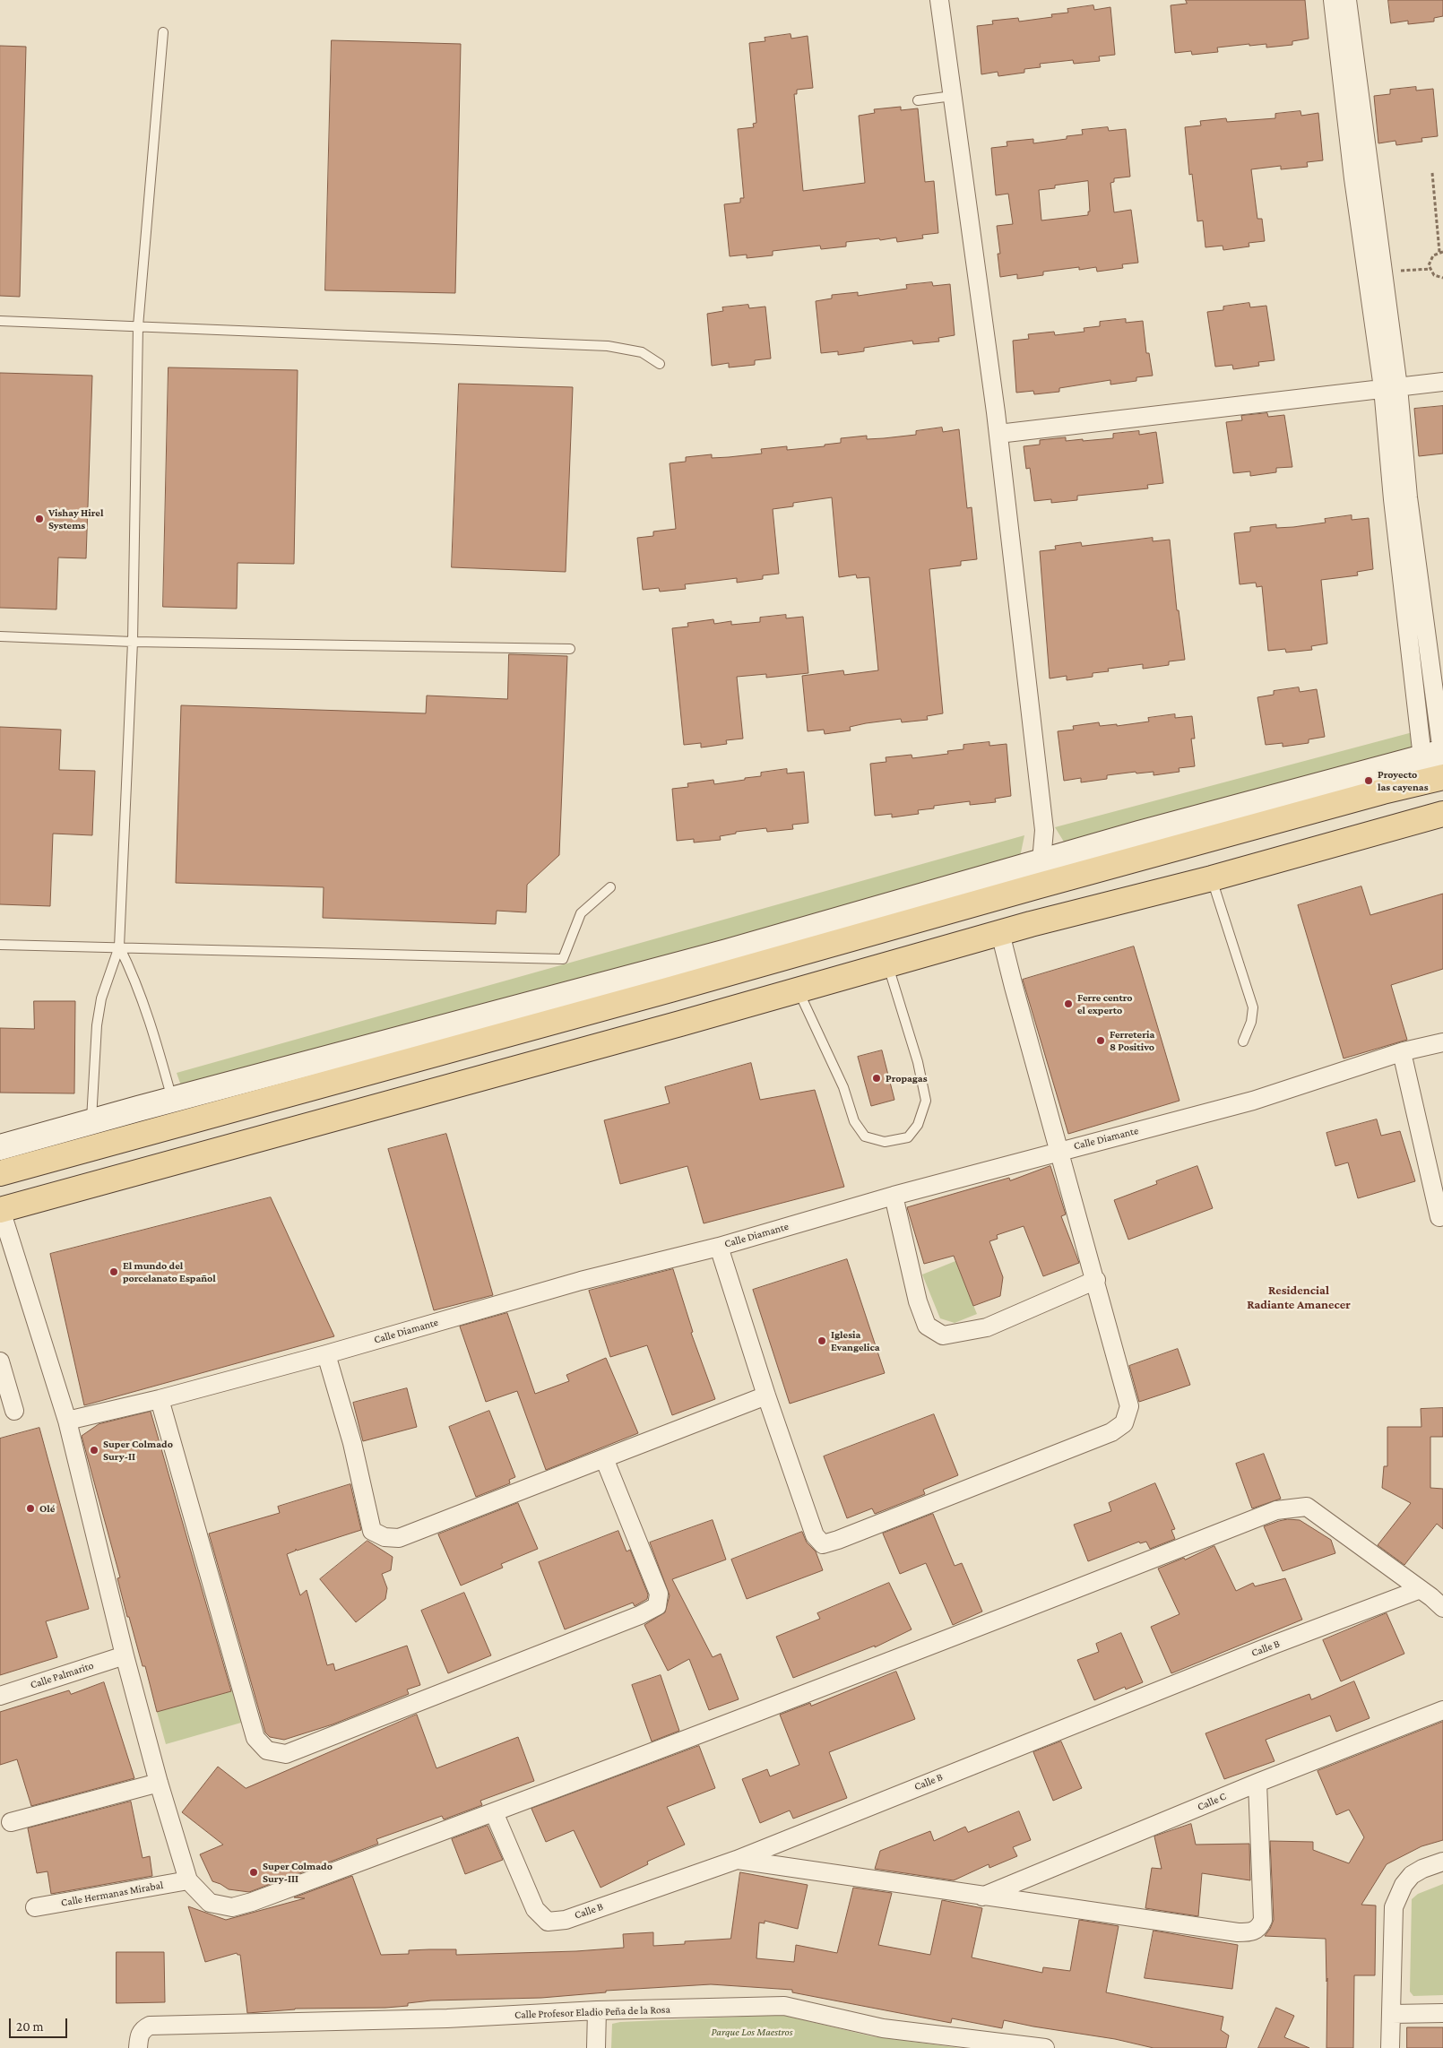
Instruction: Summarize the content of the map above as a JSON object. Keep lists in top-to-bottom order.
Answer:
{
  "streets": {
    "street": [
      "Calle Diamante",
      "Calle B",
      "Calle Palmarito",
      "Calle C",
      "Calle Hermanas Mirabal",
      "Calle Profesor Eladio Peña de la Rosa"
    ]
  },
  "districts": ["Residencial Radiante Amanecer"],
  "parks": ["Parque Los Maestros"],
  "places": [
    "Vishay Hirel Systems",
    "Proyecto las cayenas",
    "Ferre centro el experto",
    "Ferreteria 8 Positivo",
    "Propagas",
    "El mundo del porcelanato Español",
    "Iglesia Evangelica",
    "Super Colmado Sury-II",
    "Olé",
    "Super Colmado Sury-III"
  ],
  "scale_bar": "20 m"
}
